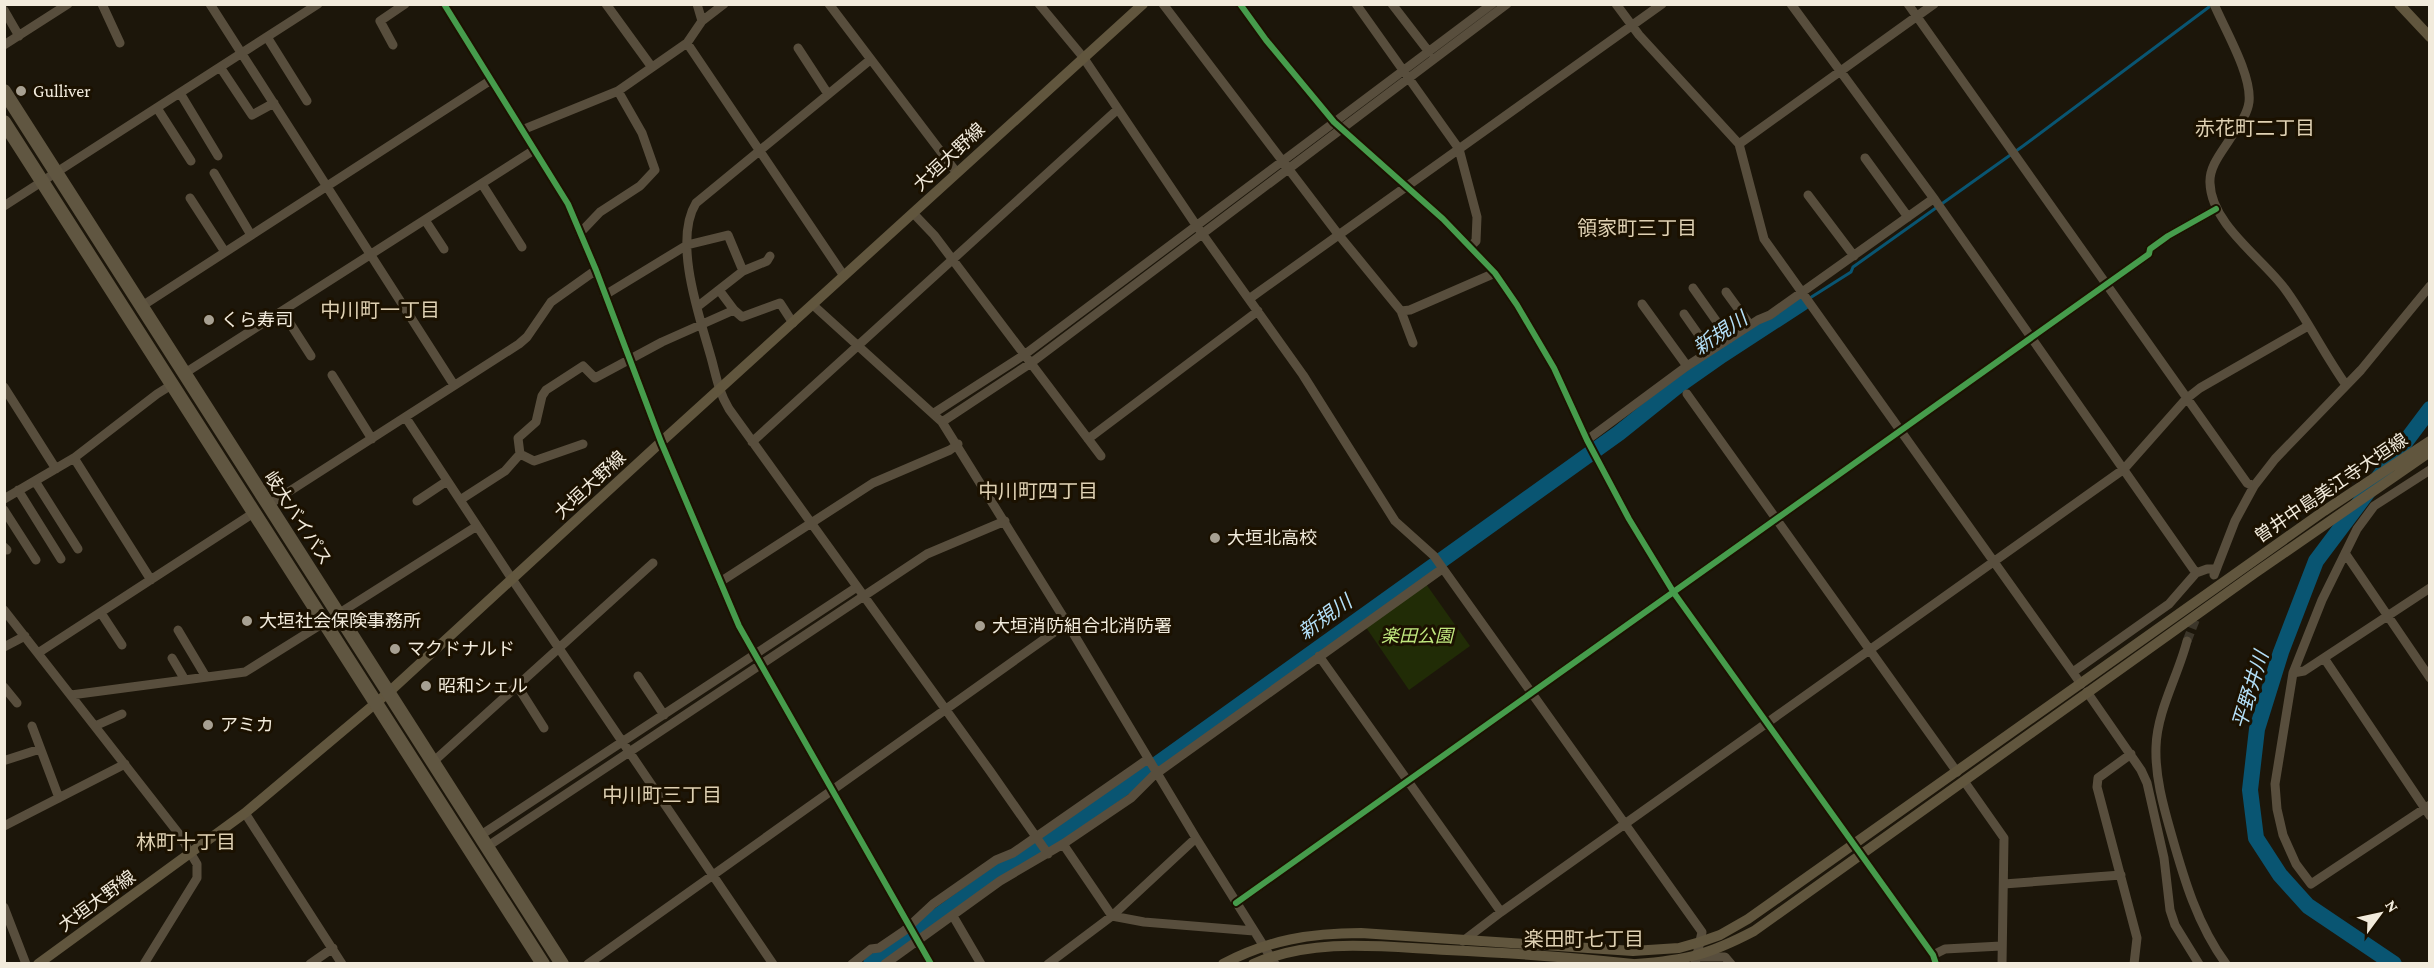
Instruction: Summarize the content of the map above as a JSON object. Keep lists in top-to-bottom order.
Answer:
{
  "streets": {
    "highway": ["岐大バイパス"],
    "main road": ["大垣大野線", "曽井中島美江寺大垣線"]
  },
  "crossings": [
    ["大垣大野線", "岐大バイパス"]
  ],
  "districts": [
    "赤花町二丁目",
    "領家町三丁目",
    "中川町一丁目",
    "中川町四丁目",
    "中川町三丁目",
    "林町十丁目",
    "楽田町七丁目"
  ],
  "water": ["新規川", "平野井川"],
  "parks": ["楽田公園"],
  "places": [
    "Gulliver",
    "くら寿司",
    "大垣北高校",
    "大垣社会保険事務所",
    "大垣消防組合北消防署",
    "マクドナルド",
    "昭和シェル",
    "アミカ"
  ],
  "north": "top right"
}
